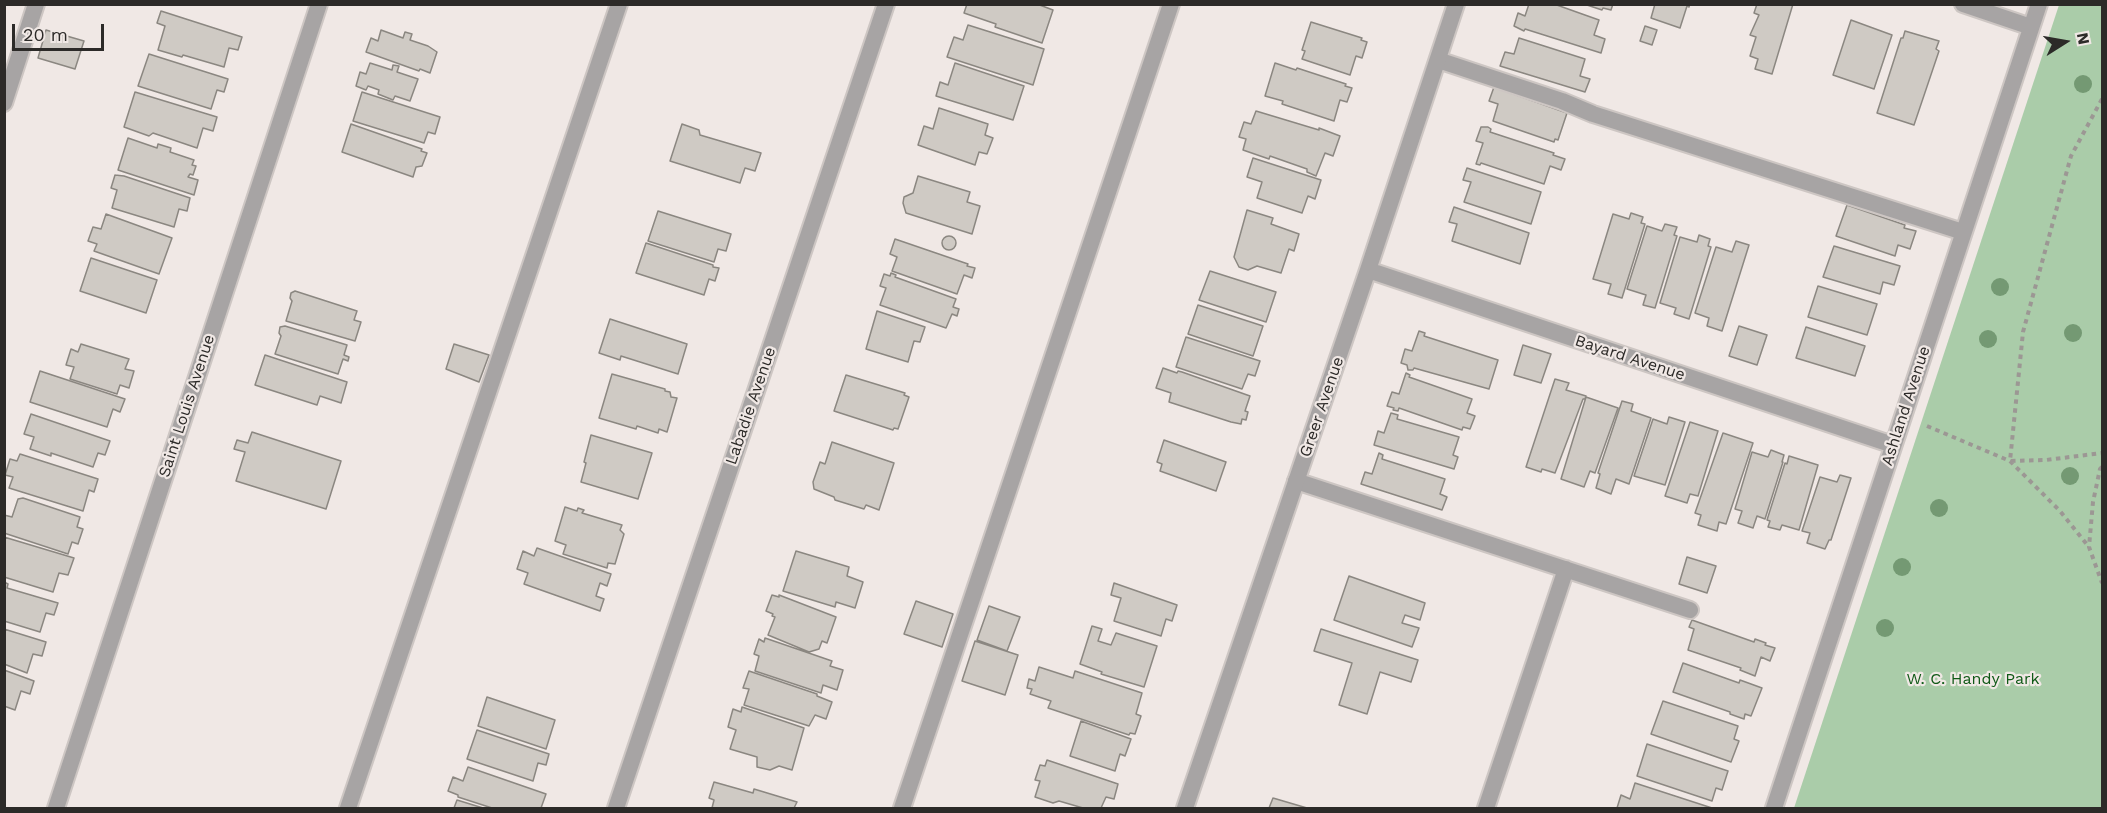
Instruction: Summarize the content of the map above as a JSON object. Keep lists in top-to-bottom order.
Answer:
{
  "streets": {
    "street": [
      "Bayard Avenue",
      "Saint Louis Avenue",
      "Labadie Avenue",
      "Ashland Avenue",
      "Greer Avenue"
    ]
  },
  "crossings": [
    ["Bayard Avenue", "Ashland Avenue"],
    ["Bayard Avenue", "Greer Avenue"]
  ],
  "parks": ["W. C. Handy Park"],
  "scale_bar": "20 m",
  "north": "right"
}
